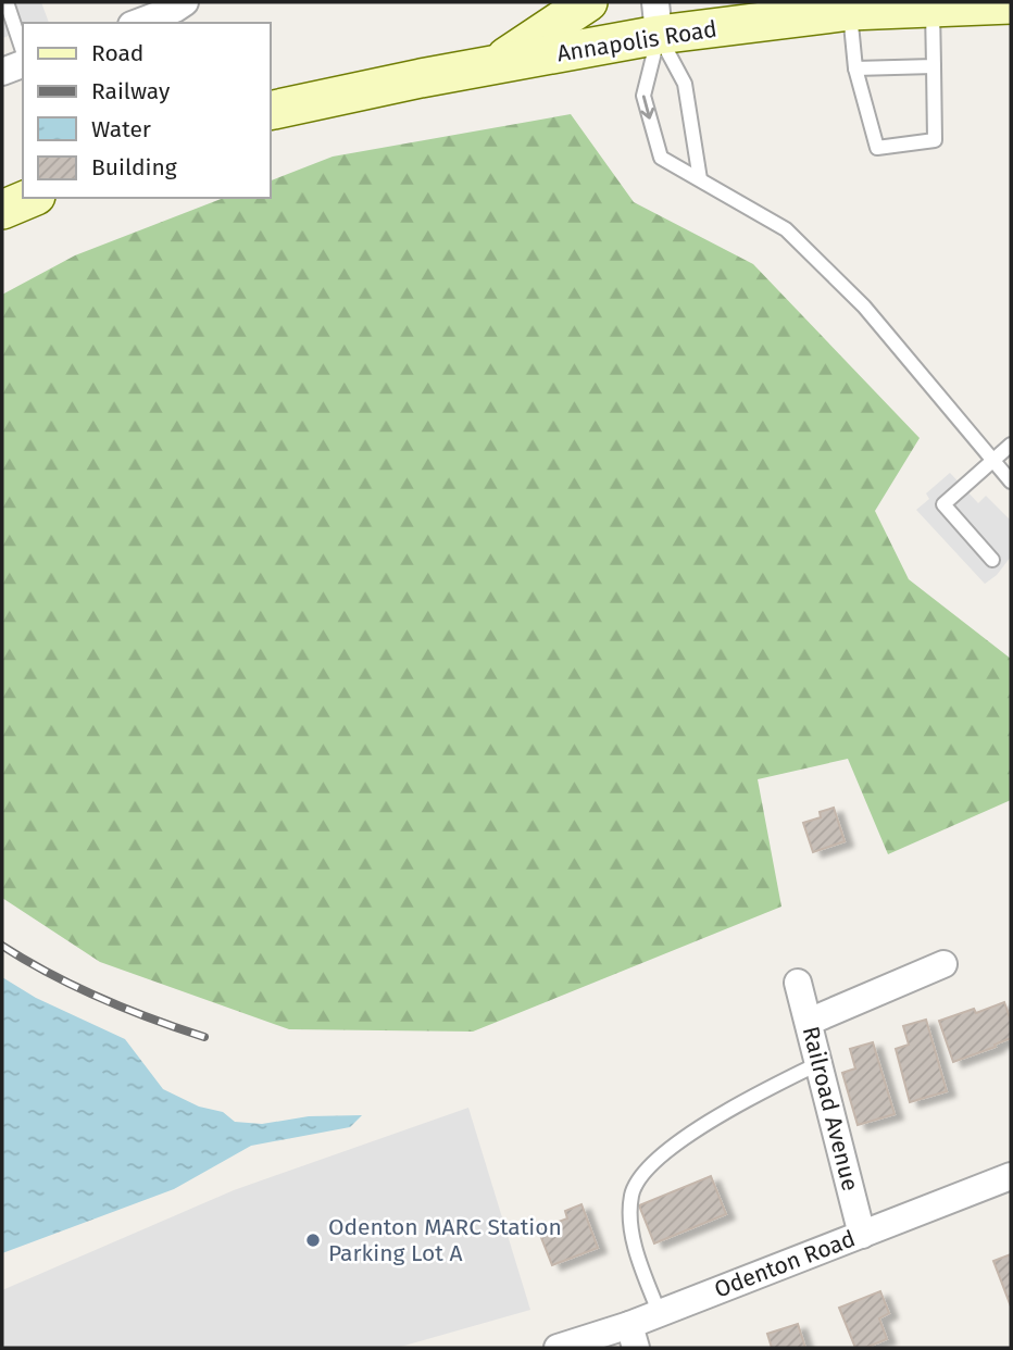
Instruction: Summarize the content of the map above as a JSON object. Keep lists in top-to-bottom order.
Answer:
{
  "streets": {
    "main road": ["Annapolis Road"],
    "street": ["Railroad Avenue", "Odenton Road"]
  },
  "crossings": [
    ["Railroad Avenue", "Odenton Road"]
  ],
  "places": ["Odenton MARC Station Parking Lot A"],
  "legend": [
    "Road",
    "Railway",
    "Water",
    "Building"
  ]
}
